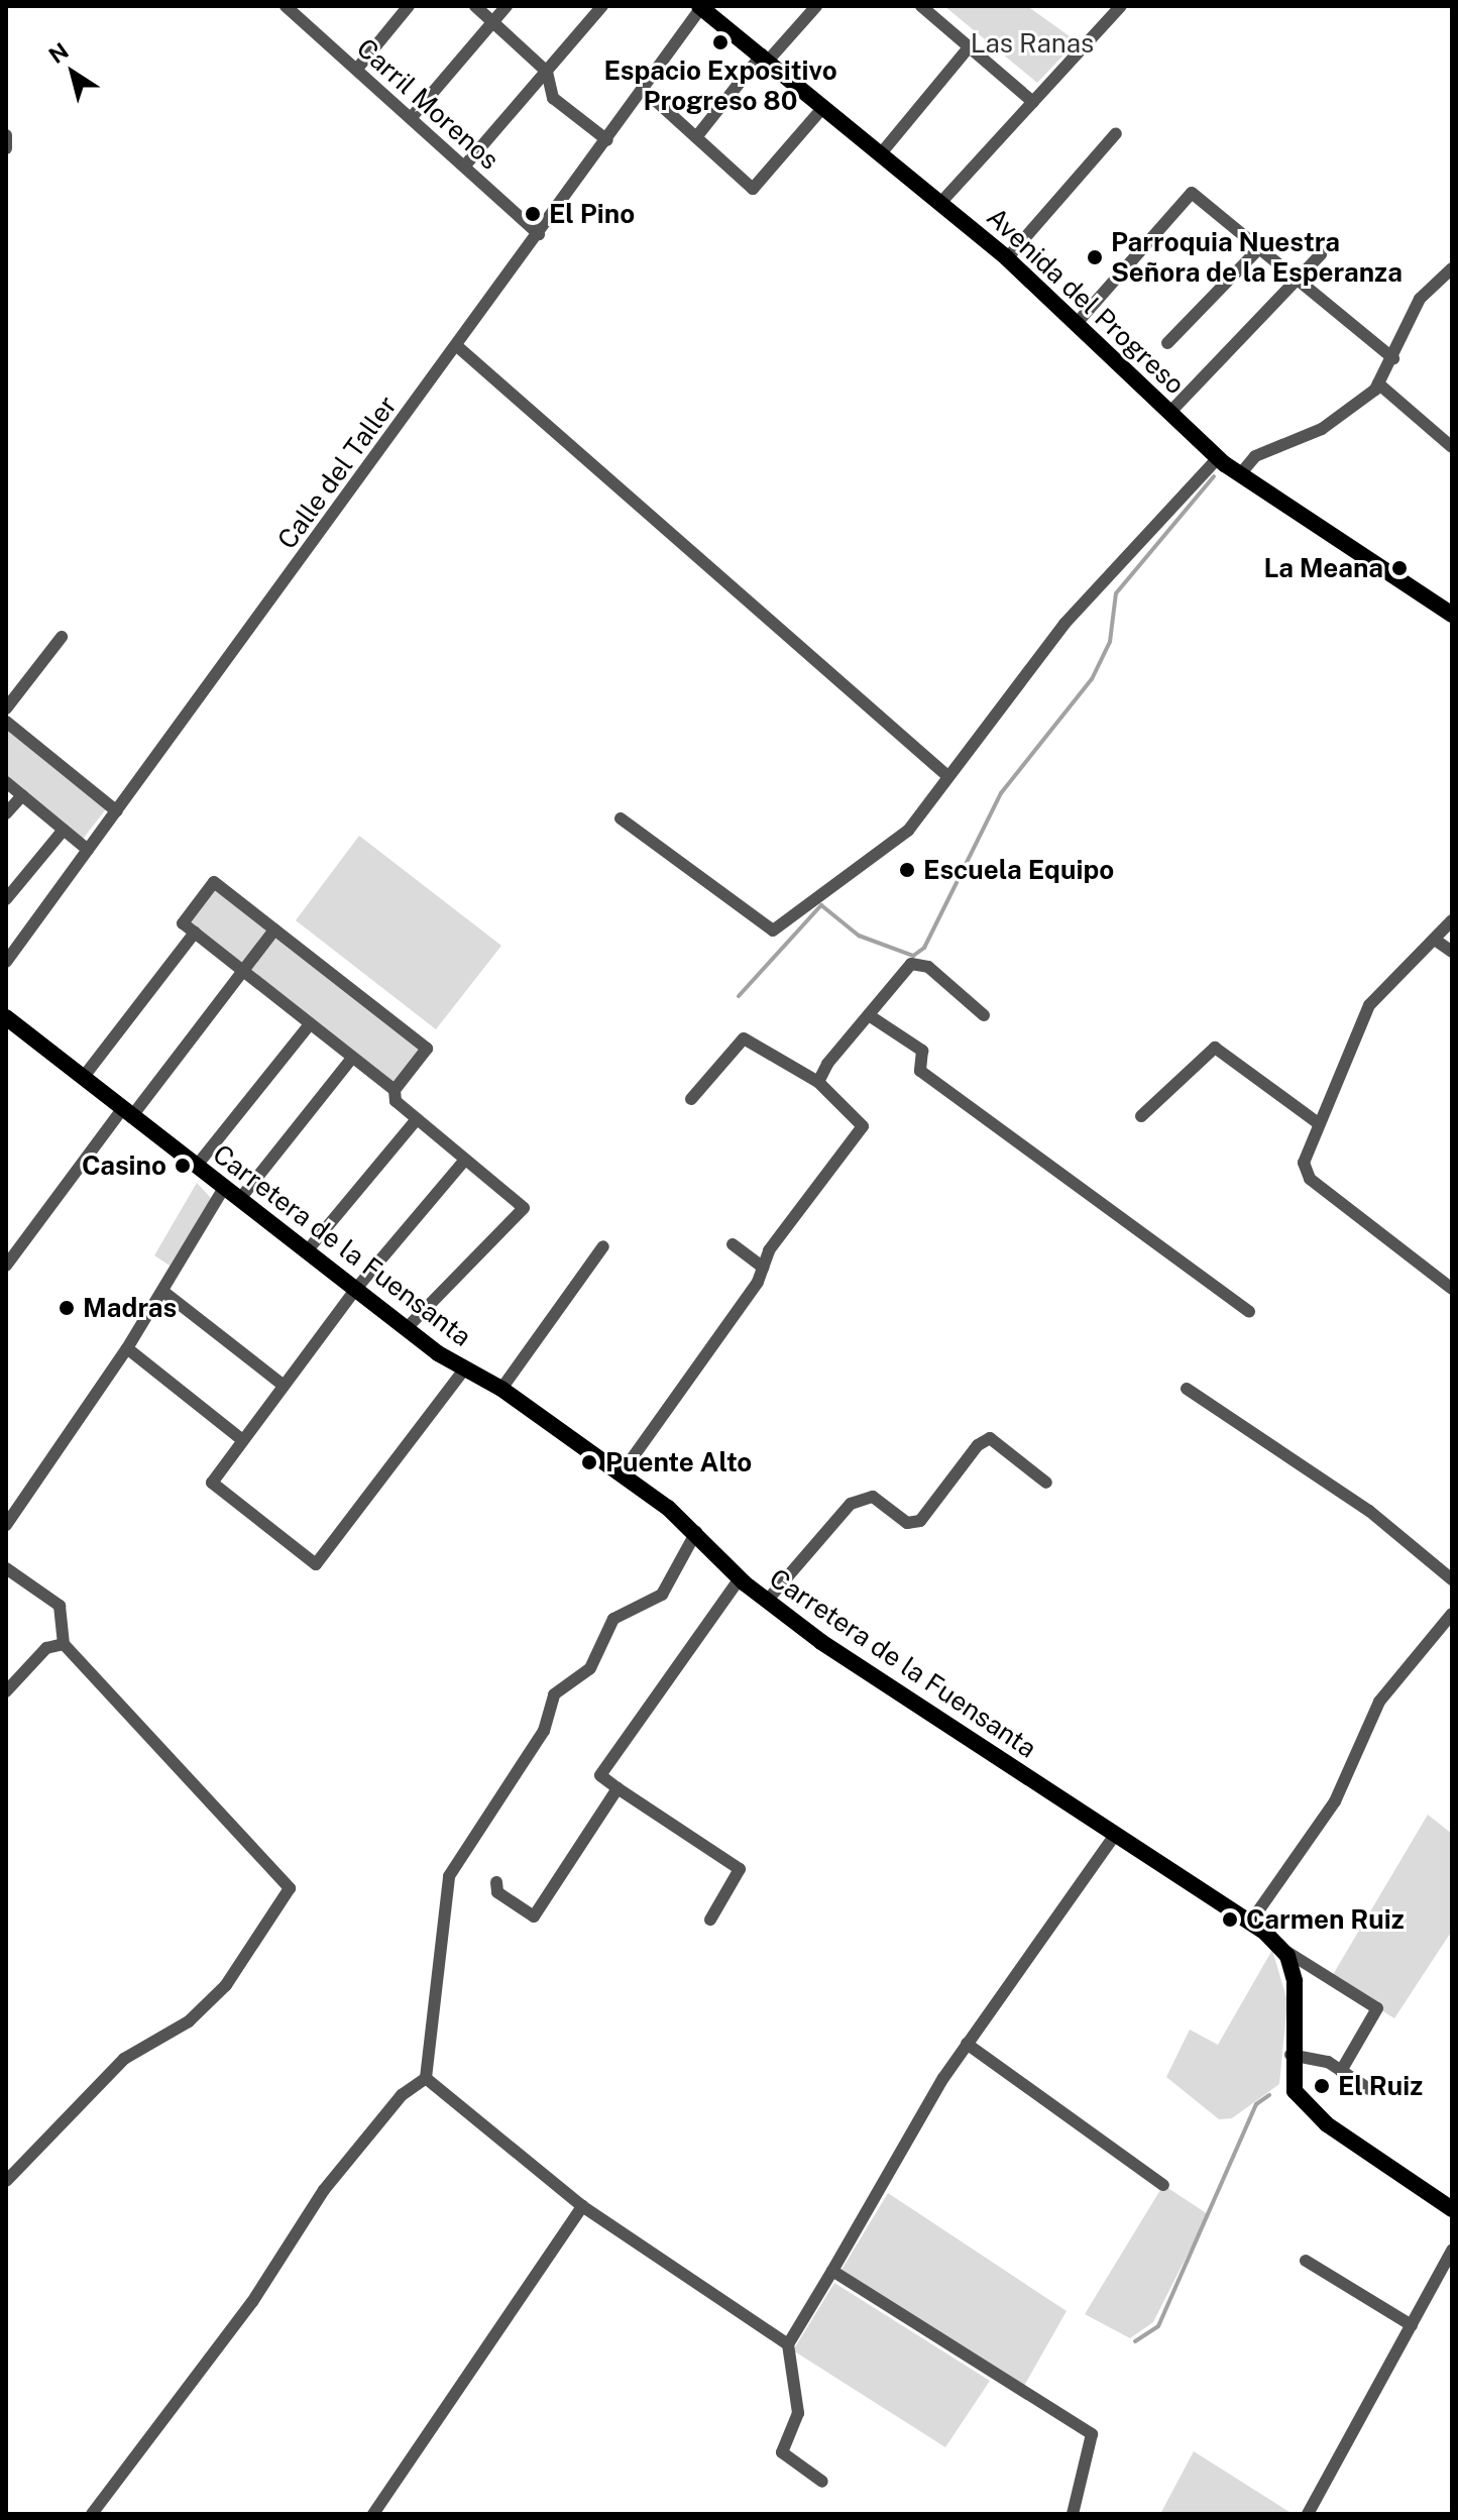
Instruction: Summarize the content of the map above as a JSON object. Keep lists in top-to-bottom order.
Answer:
{
  "streets": {
    "main road": ["Avenida del Progreso", "Carretera de la Fuensanta"],
    "street": ["Carril Morenos", "Calle del Taller"]
  },
  "crossings": [
    ["Carril Morenos", "Calle del Taller"],
    ["Avenida del Progreso", "Calle del Taller"]
  ],
  "parks": ["Las Ranas"],
  "places": [
    "Espacio Expositivo Progreso 80",
    "El Pino",
    "Parroquia Nuestra Señora de la Esperanza",
    "La Meana",
    "Escuela Equipo",
    "Casino",
    "Madras",
    "Puente Alto",
    "Carmen Ruiz",
    "El Ruiz"
  ],
  "north": "top left"
}
